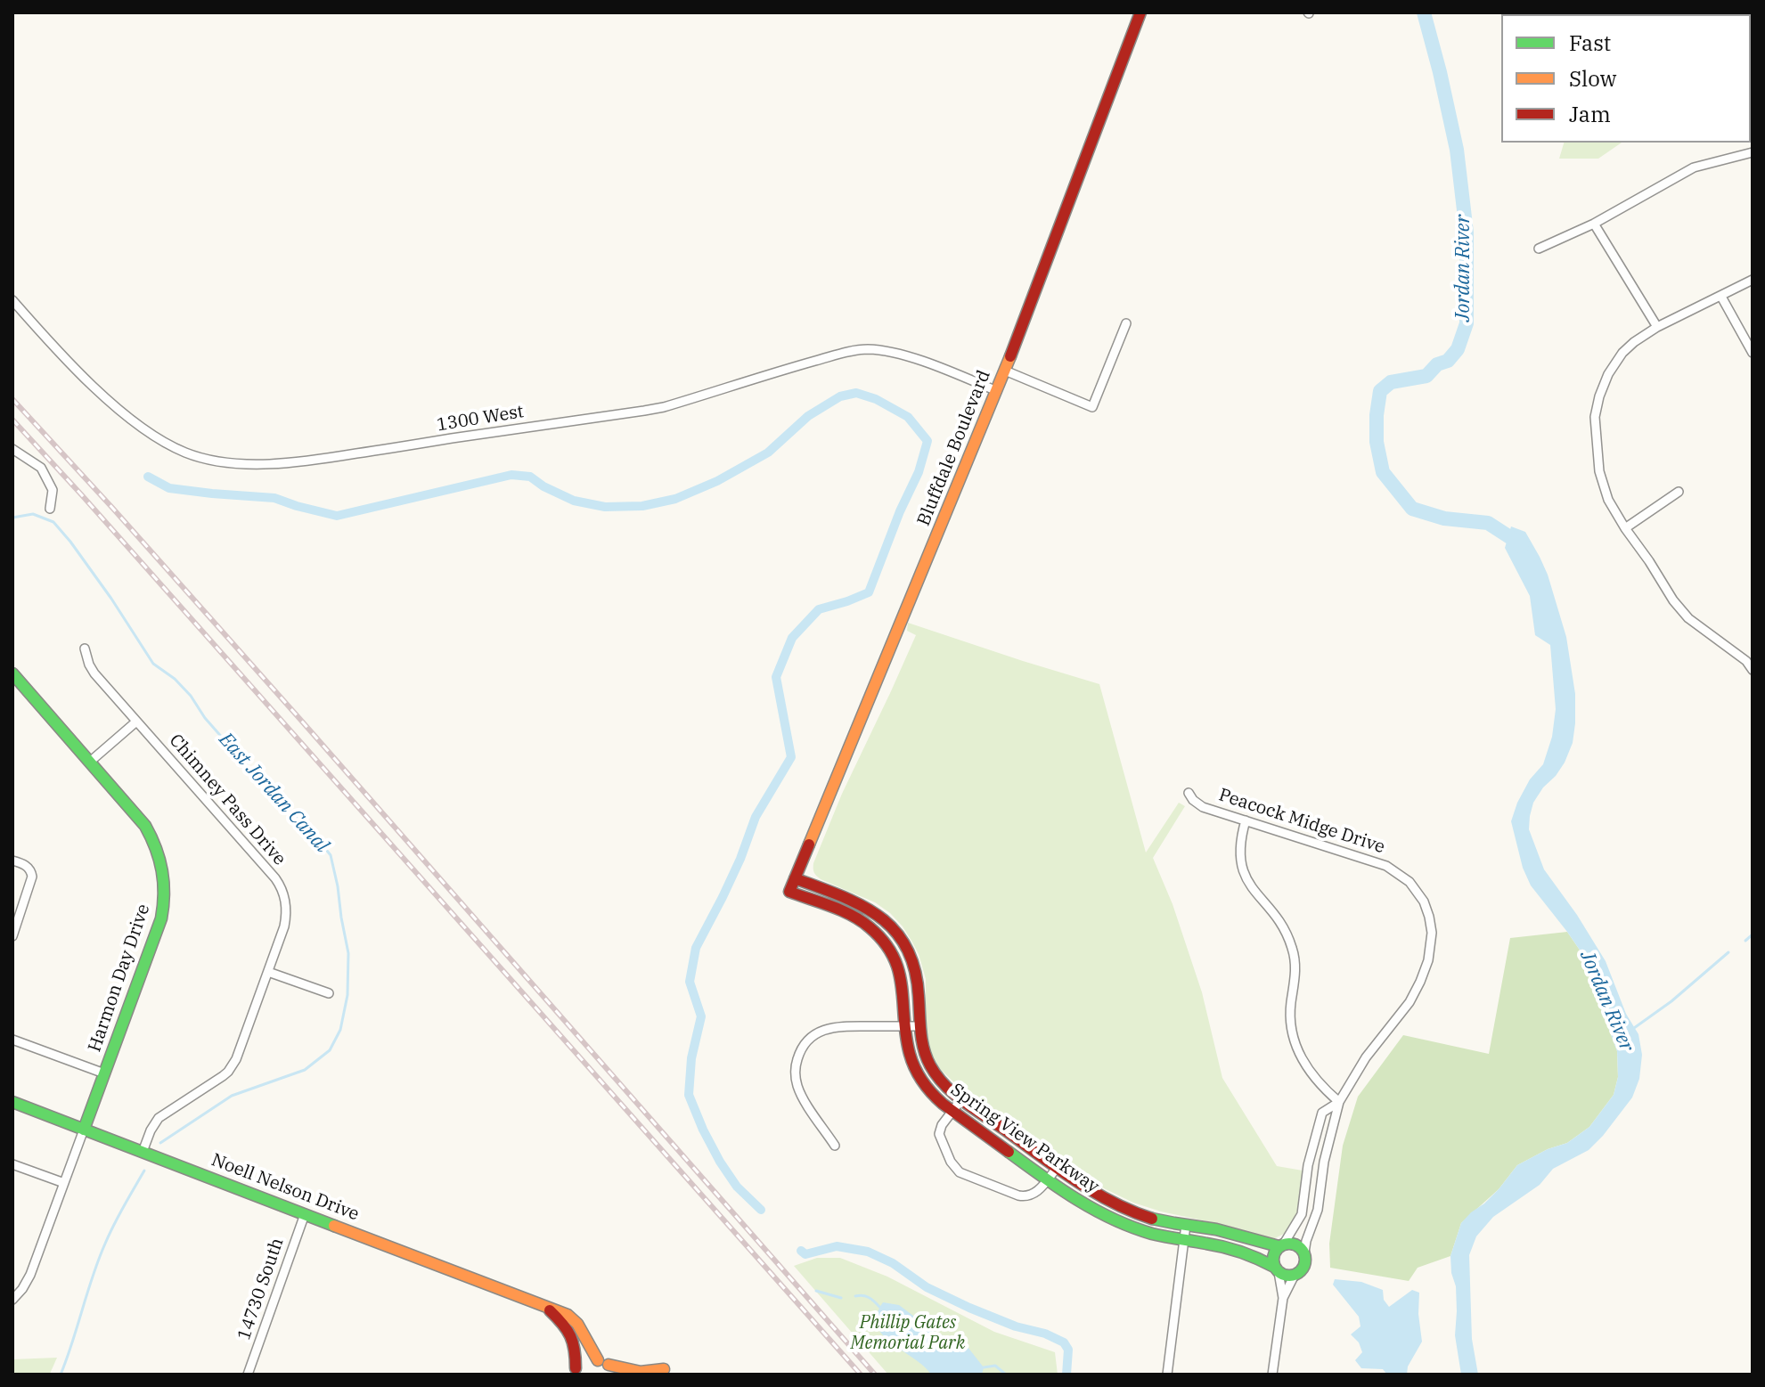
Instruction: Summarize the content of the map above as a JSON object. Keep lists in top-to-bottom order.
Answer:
{
  "streets": {
    "street": [
      "1300 West",
      "Bluffdale Boulevard",
      "Chimney Pass Drive",
      "Peacock Midge Drive",
      "Harmon Day Drive",
      "Spring View Parkway",
      "Noell Nelson Drive",
      "14730 South"
    ]
  },
  "crossings": [
    ["1300 West", "Bluffdale Boulevard"],
    ["Bluffdale Boulevard", "Spring View Parkway"],
    ["Chimney Pass Drive", "Noell Nelson Drive"],
    ["Peacock Midge Drive", "Spring View Parkway"],
    ["Harmon Day Drive", "Noell Nelson Drive"],
    ["Noell Nelson Drive", "14730 South"]
  ],
  "water": ["Jordan River", "East Jordan Canal"],
  "parks": ["Phillip Gates Memorial Park"],
  "legend": ["Fast", "Slow", "Jam"]
}
